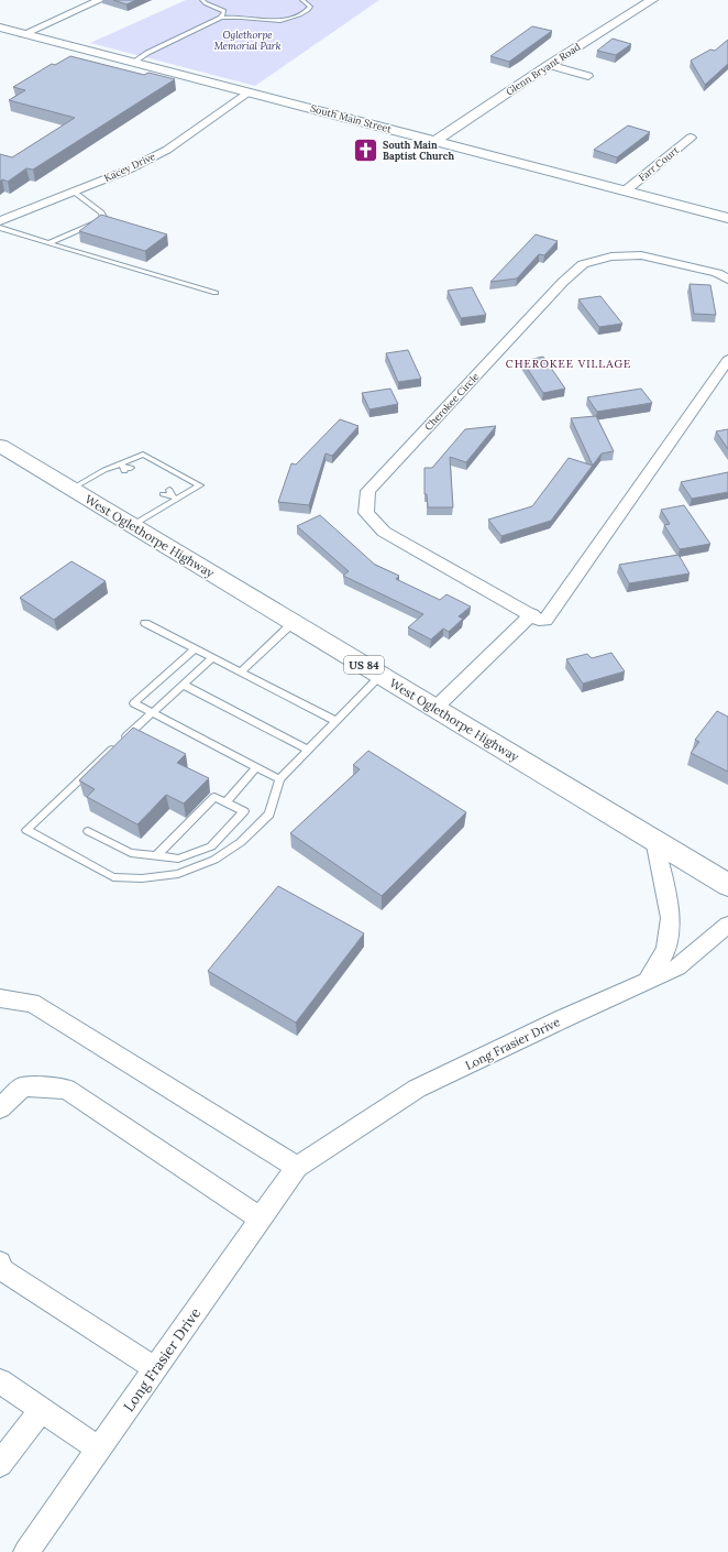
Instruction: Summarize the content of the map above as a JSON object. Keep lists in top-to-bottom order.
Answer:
{
  "streets": {
    "highway": ["West Oglethorpe Highway", "US 84"],
    "street": [
      "Glenn Bryant Road",
      "South Main Street",
      "Farr Court",
      "Kacey Drive",
      "Cherokee Circle",
      "Long Frasier Drive"
    ]
  },
  "crossings": [
    ["Glenn Bryant Road", "South Main Street"],
    ["South Main Street", "Farr Court"],
    ["South Main Street", "Kacey Drive"]
  ],
  "districts": ["CHEROKEE VILLAGE"],
  "parks": ["Oglethorpe Memorial Park"],
  "places": {
    "church": ["South Main Baptist Church"]
  }
}
